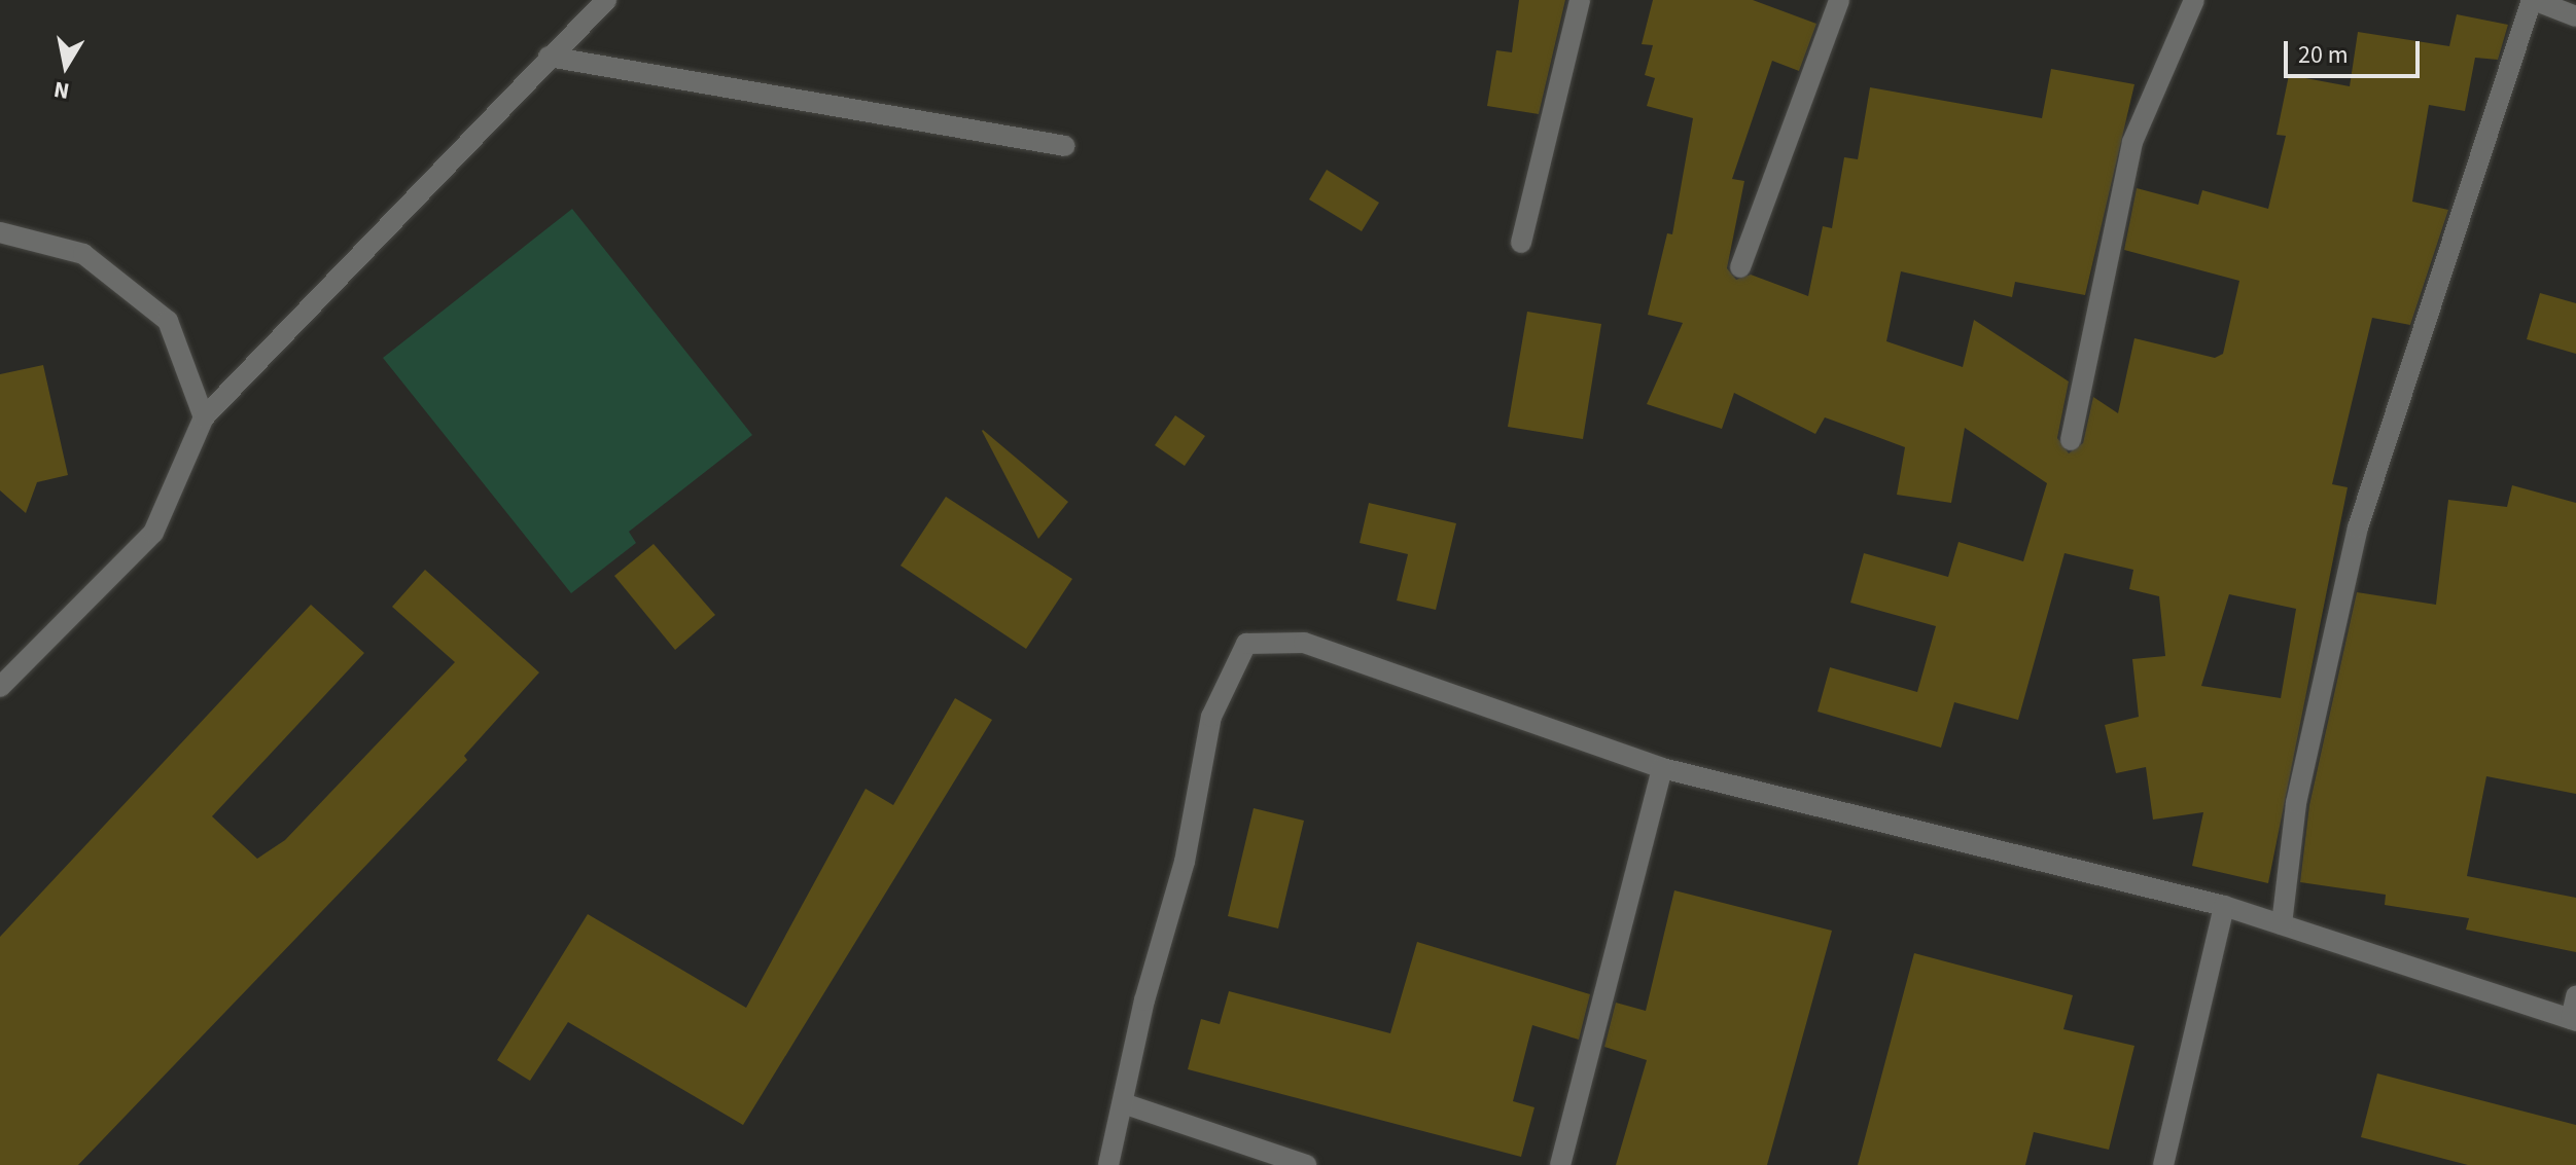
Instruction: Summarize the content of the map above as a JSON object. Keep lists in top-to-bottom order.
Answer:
{
  "scale_bar": "20 m",
  "north": "bottom"
}
